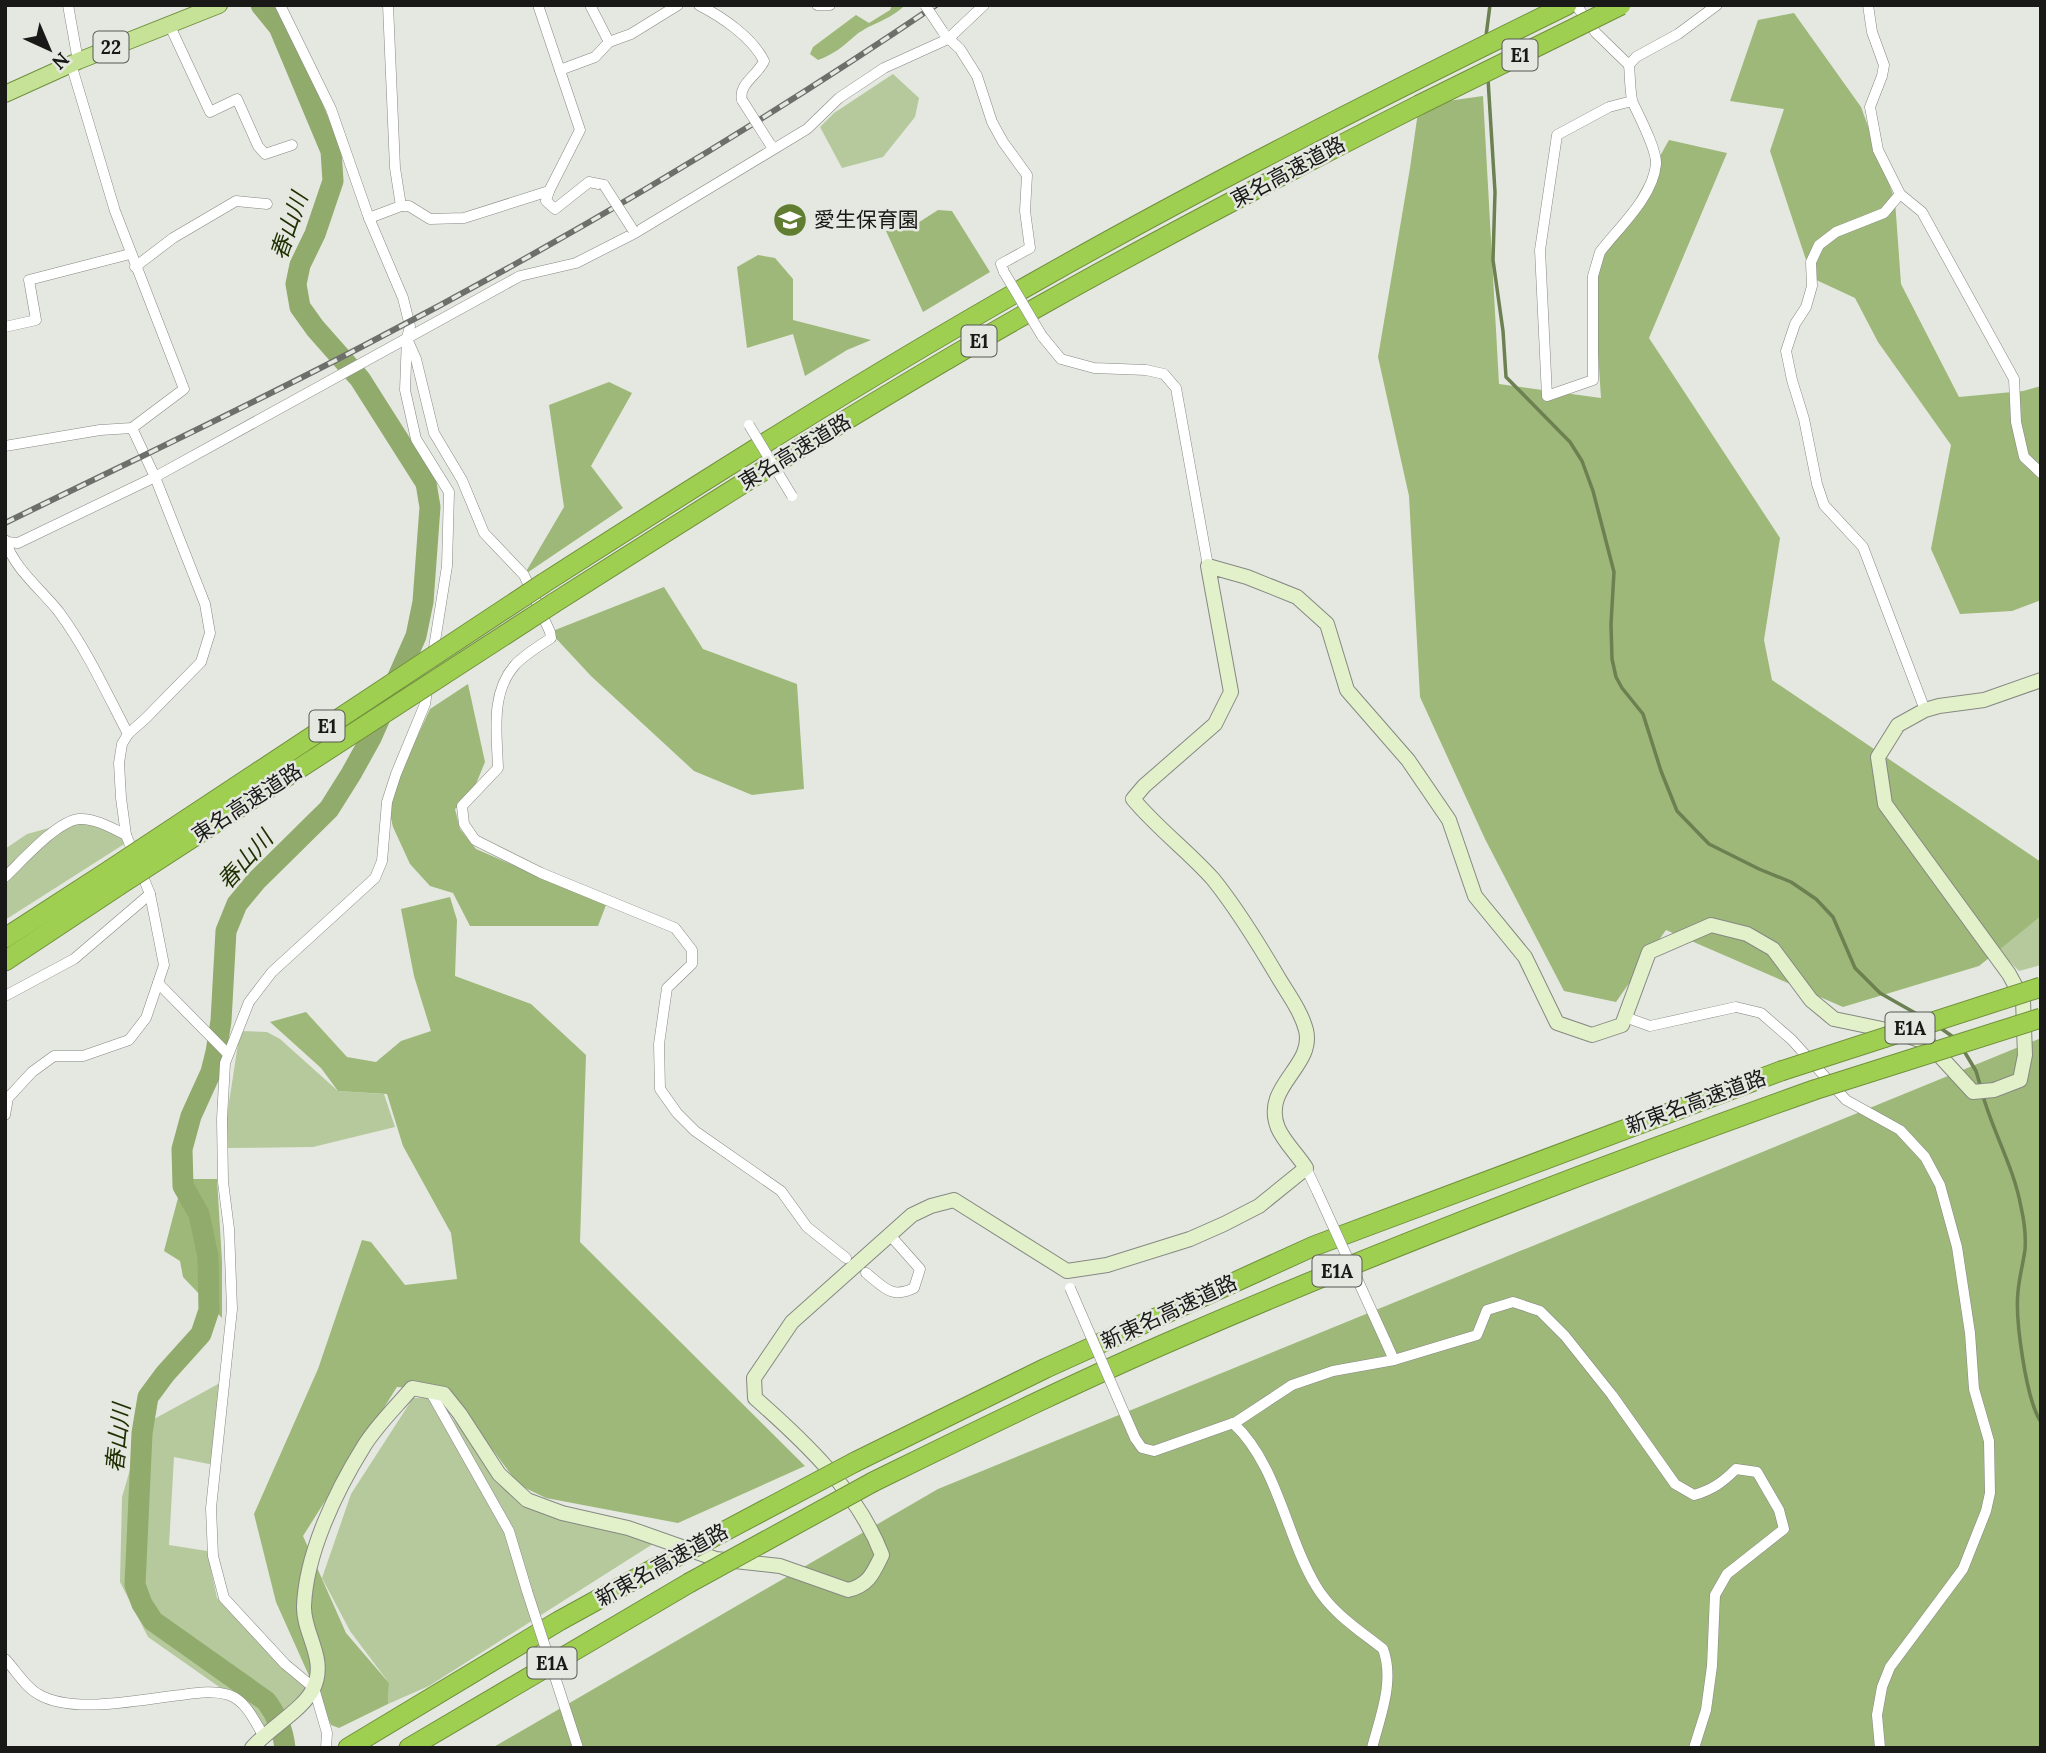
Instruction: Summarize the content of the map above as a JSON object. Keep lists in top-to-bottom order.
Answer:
{
  "streets": {
    "highway": [
      "E1",
      "東名高速道路",
      "E1A",
      "新東名高速道路"
    ],
    "main road": ["22"]
  },
  "water": ["春山川"],
  "places": {
    "school or university": ["愛生保育園"]
  },
  "north": "bottom right"
}
